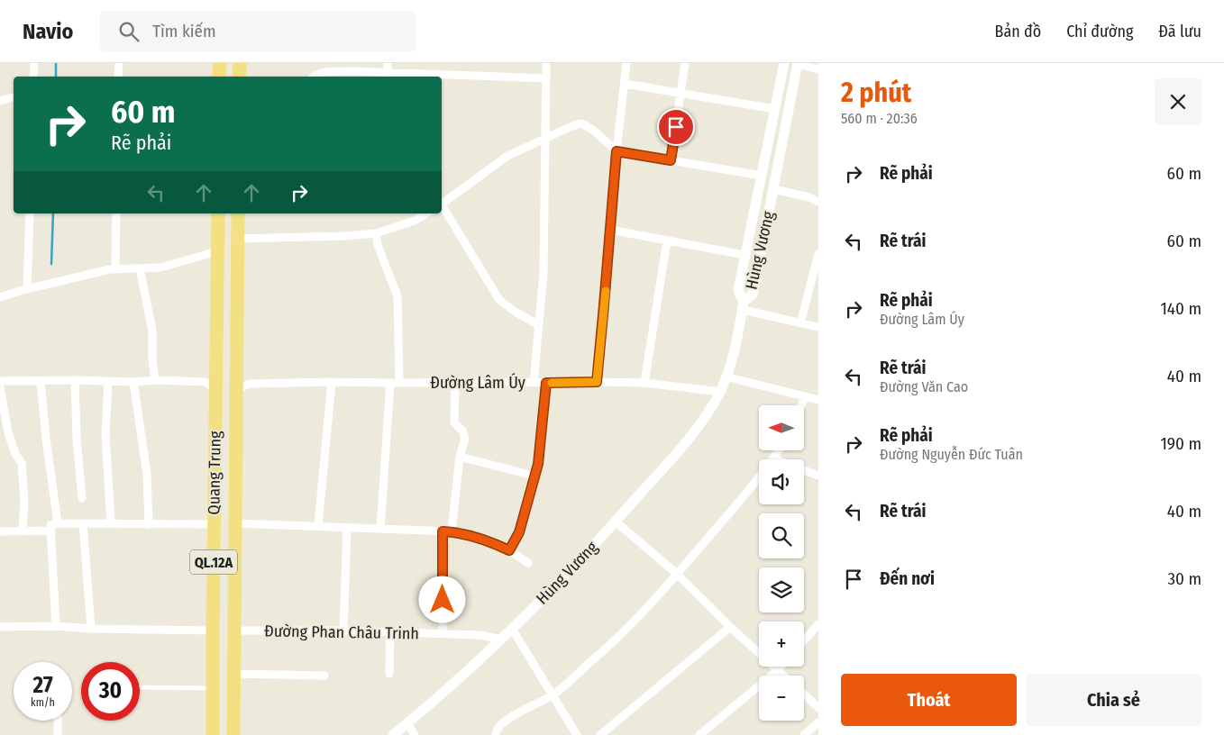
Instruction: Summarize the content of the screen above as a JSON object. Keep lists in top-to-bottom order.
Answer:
{
  "streets": {
    "highway": ["Quang Trung", "QL.12A"],
    "street": ["Hùng Vương", "Đường Lâm Úy", "Đường Phan Châu Trinh"]
  },
  "crossings": [
    ["Hùng Vương", "Đường Lâm Úy"],
    ["Hùng Vương", "Đường Phan Châu Trinh"],
    ["Đường Lâm Úy", "Quang Trung"],
    ["Quang Trung", "Đường Phan Châu Trinh"]
  ],
  "north": "left",
  "page": {
    "header": "Navio",
    "search": "Tìm kiếm",
    "nav": ["Bản đồ", "Chỉ đường", "Đã lưu"],
    "heading": ["2 phút", "560 m · 20:36"],
    "turn": ["60 m", "Rẽ phải"],
    "list": [
      {
        "name": "Rẽ phải",
        "value": "60 m"
      },
      {
        "name": "Rẽ trái",
        "value": "60 m"
      },
      {
        "name": "Rẽ phải",
        "note": "Đường Lâm Úy",
        "value": "140 m"
      },
      {
        "name": "Rẽ trái",
        "note": "Đường Văn Cao",
        "value": "40 m"
      },
      {
        "name": "Rẽ phải",
        "note": "Đường Nguyễn Đức Tuân",
        "value": "190 m"
      },
      {
        "name": "Rẽ trái",
        "value": "40 m"
      },
      {
        "name": "Đến nơi",
        "value": "30 m"
      }
    ],
    "map_buttons": ["+", "−"],
    "speed": "27 km/h",
    "limit": "30",
    "buttons": ["Thoát", "Chia sẻ"]
  }
}
